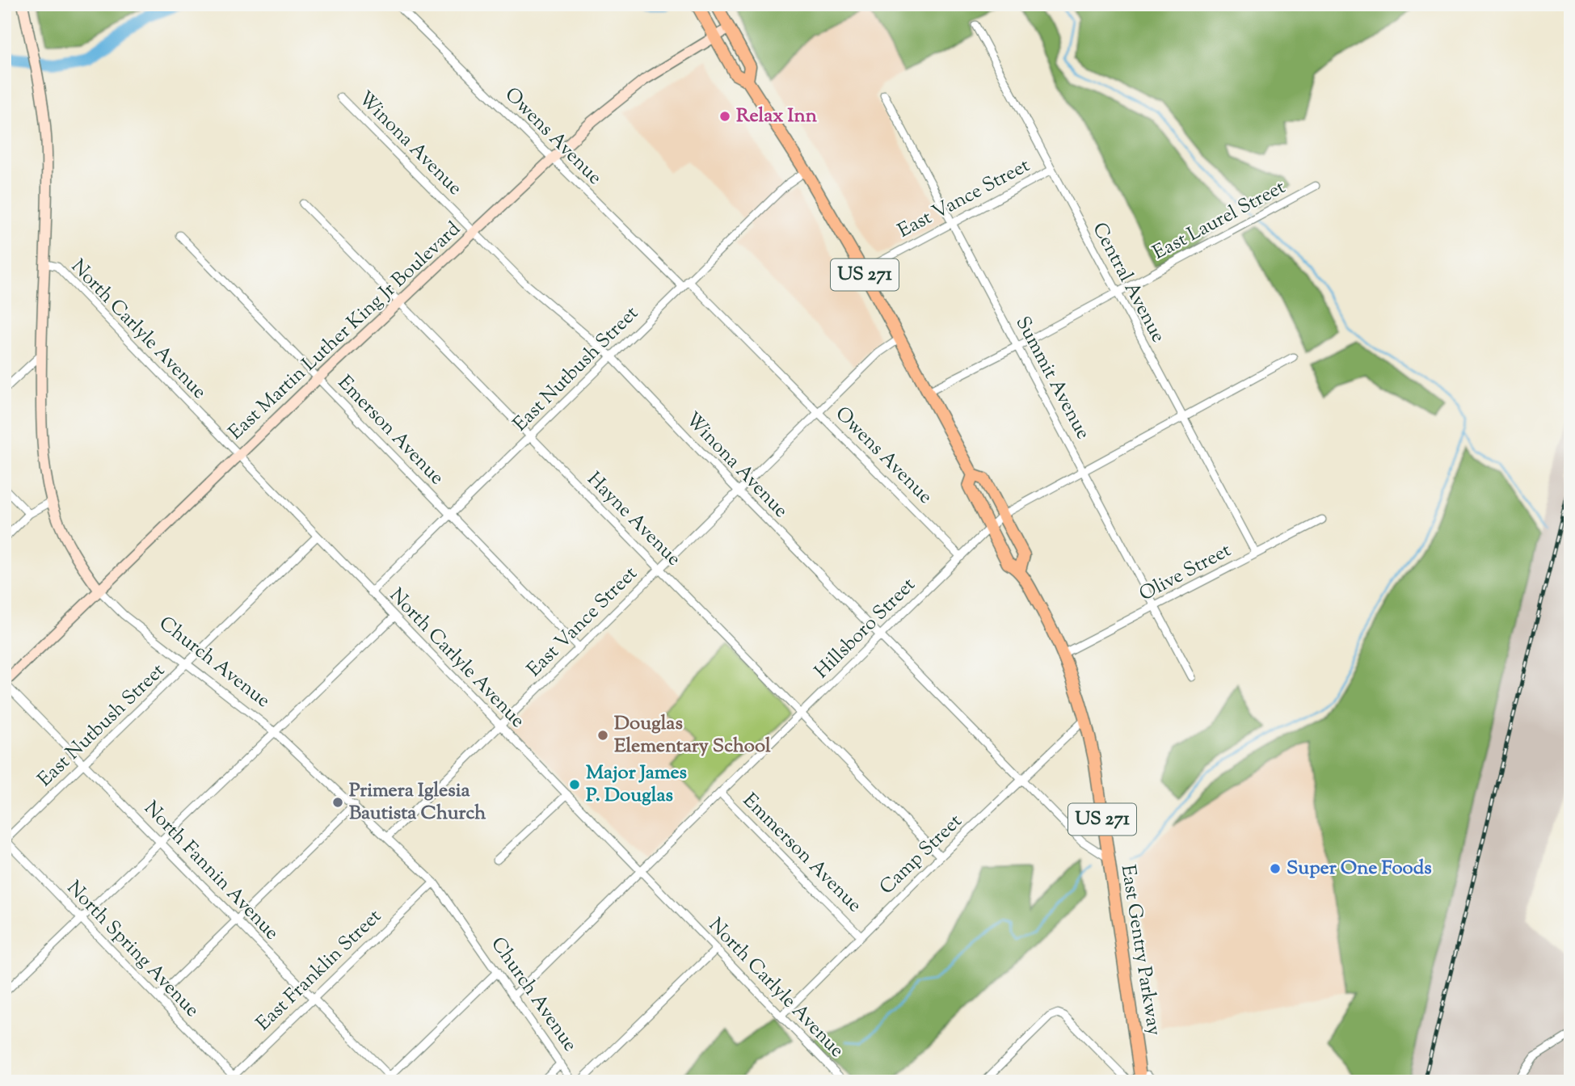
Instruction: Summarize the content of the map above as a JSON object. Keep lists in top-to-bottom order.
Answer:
{
  "streets": {
    "main road": [
      "US 271",
      "East Martin Luther King Jr Boulevard",
      "Church Avenue",
      "East Gentry Parkway"
    ],
    "street": [
      "Owens Avenue",
      "Winona Avenue",
      "East Vance Street",
      "East Laurel Street",
      "Central Avenue",
      "North Carlyle Avenue",
      "East Nutbush Street",
      "Summit Avenue",
      "Emerson Avenue",
      "Hayne Avenue",
      "Olive Street",
      "Hillsboro Street",
      "Emmerson Avenue",
      "Camp Street",
      "North Fannin Avenue",
      "North Spring Avenue",
      "East Franklin Street"
    ]
  },
  "crossings": [
    ["Owens Avenue", "East Vance Street"],
    ["Owens Avenue", "East Martin Luther King Jr Boulevard"],
    ["Owens Avenue", "East Nutbush Street"],
    ["Owens Avenue", "Hillsboro Street"],
    ["Winona Avenue", "East Vance Street"],
    ["Winona Avenue", "East Martin Luther King Jr Boulevard"],
    ["Winona Avenue", "East Nutbush Street"],
    ["Winona Avenue", "Hillsboro Street"],
    ["Winona Avenue", "Camp Street"],
    ["Winona Avenue", "East Gentry Parkway"],
    ["East Vance Street", "Central Avenue"],
    ["East Vance Street", "North Carlyle Avenue"],
    ["East Vance Street", "Summit Avenue"],
    ["East Vance Street", "Emerson Avenue"],
    ["East Vance Street", "Hayne Avenue"],
    ["East Vance Street", "Church Avenue"],
    ["East Vance Street", "East Gentry Parkway"],
    ["East Laurel Street", "Central Avenue"],
    ["East Laurel Street", "Summit Avenue"],
    ["East Laurel Street", "East Gentry Parkway"],
    ["Central Avenue", "Olive Street"],
    ["Central Avenue", "Hillsboro Street"],
    ["North Carlyle Avenue", "East Martin Luther King Jr Boulevard"],
    ["North Carlyle Avenue", "East Nutbush Street"],
    ["North Carlyle Avenue", "Hillsboro Street"],
    ["North Carlyle Avenue", "Church Avenue"],
    ["North Carlyle Avenue", "Camp Street"],
    ["East Martin Luther King Jr Boulevard", "Emerson Avenue"],
    ["East Martin Luther King Jr Boulevard", "Hayne Avenue"],
    ["East Martin Luther King Jr Boulevard", "Church Avenue"],
    ["East Martin Luther King Jr Boulevard", "North Fannin Avenue"],
    ["East Martin Luther King Jr Boulevard", "East Gentry Parkway"],
    ["East Nutbush Street", "Emerson Avenue"],
    ["East Nutbush Street", "Hayne Avenue"],
    ["East Nutbush Street", "Church Avenue"],
    ["East Nutbush Street", "North Fannin Avenue"],
    ["East Nutbush Street", "North Spring Avenue"],
    ["East Nutbush Street", "East Gentry Parkway"],
    ["Summit Avenue", "Olive Street"],
    ["Summit Avenue", "Hillsboro Street"],
    ["Hayne Avenue", "Hillsboro Street"],
    ["Hayne Avenue", "Camp Street"],
    ["Olive Street", "East Gentry Parkway"],
    ["Hillsboro Street", "Church Avenue"],
    ["Hillsboro Street", "Emmerson Avenue"],
    ["Hillsboro Street", "East Gentry Parkway"],
    ["Church Avenue", "East Franklin Street"],
    ["Emmerson Avenue", "Camp Street"],
    ["Camp Street", "East Gentry Parkway"],
    ["North Fannin Avenue", "East Franklin Street"],
    ["North Spring Avenue", "East Franklin Street"]
  ],
  "places": [
    "Relax Inn",
    "Douglas Elementary School",
    "Major James P. Douglas",
    "Primera Iglesia Bautista Church",
    "Super One Foods"
  ]
}
